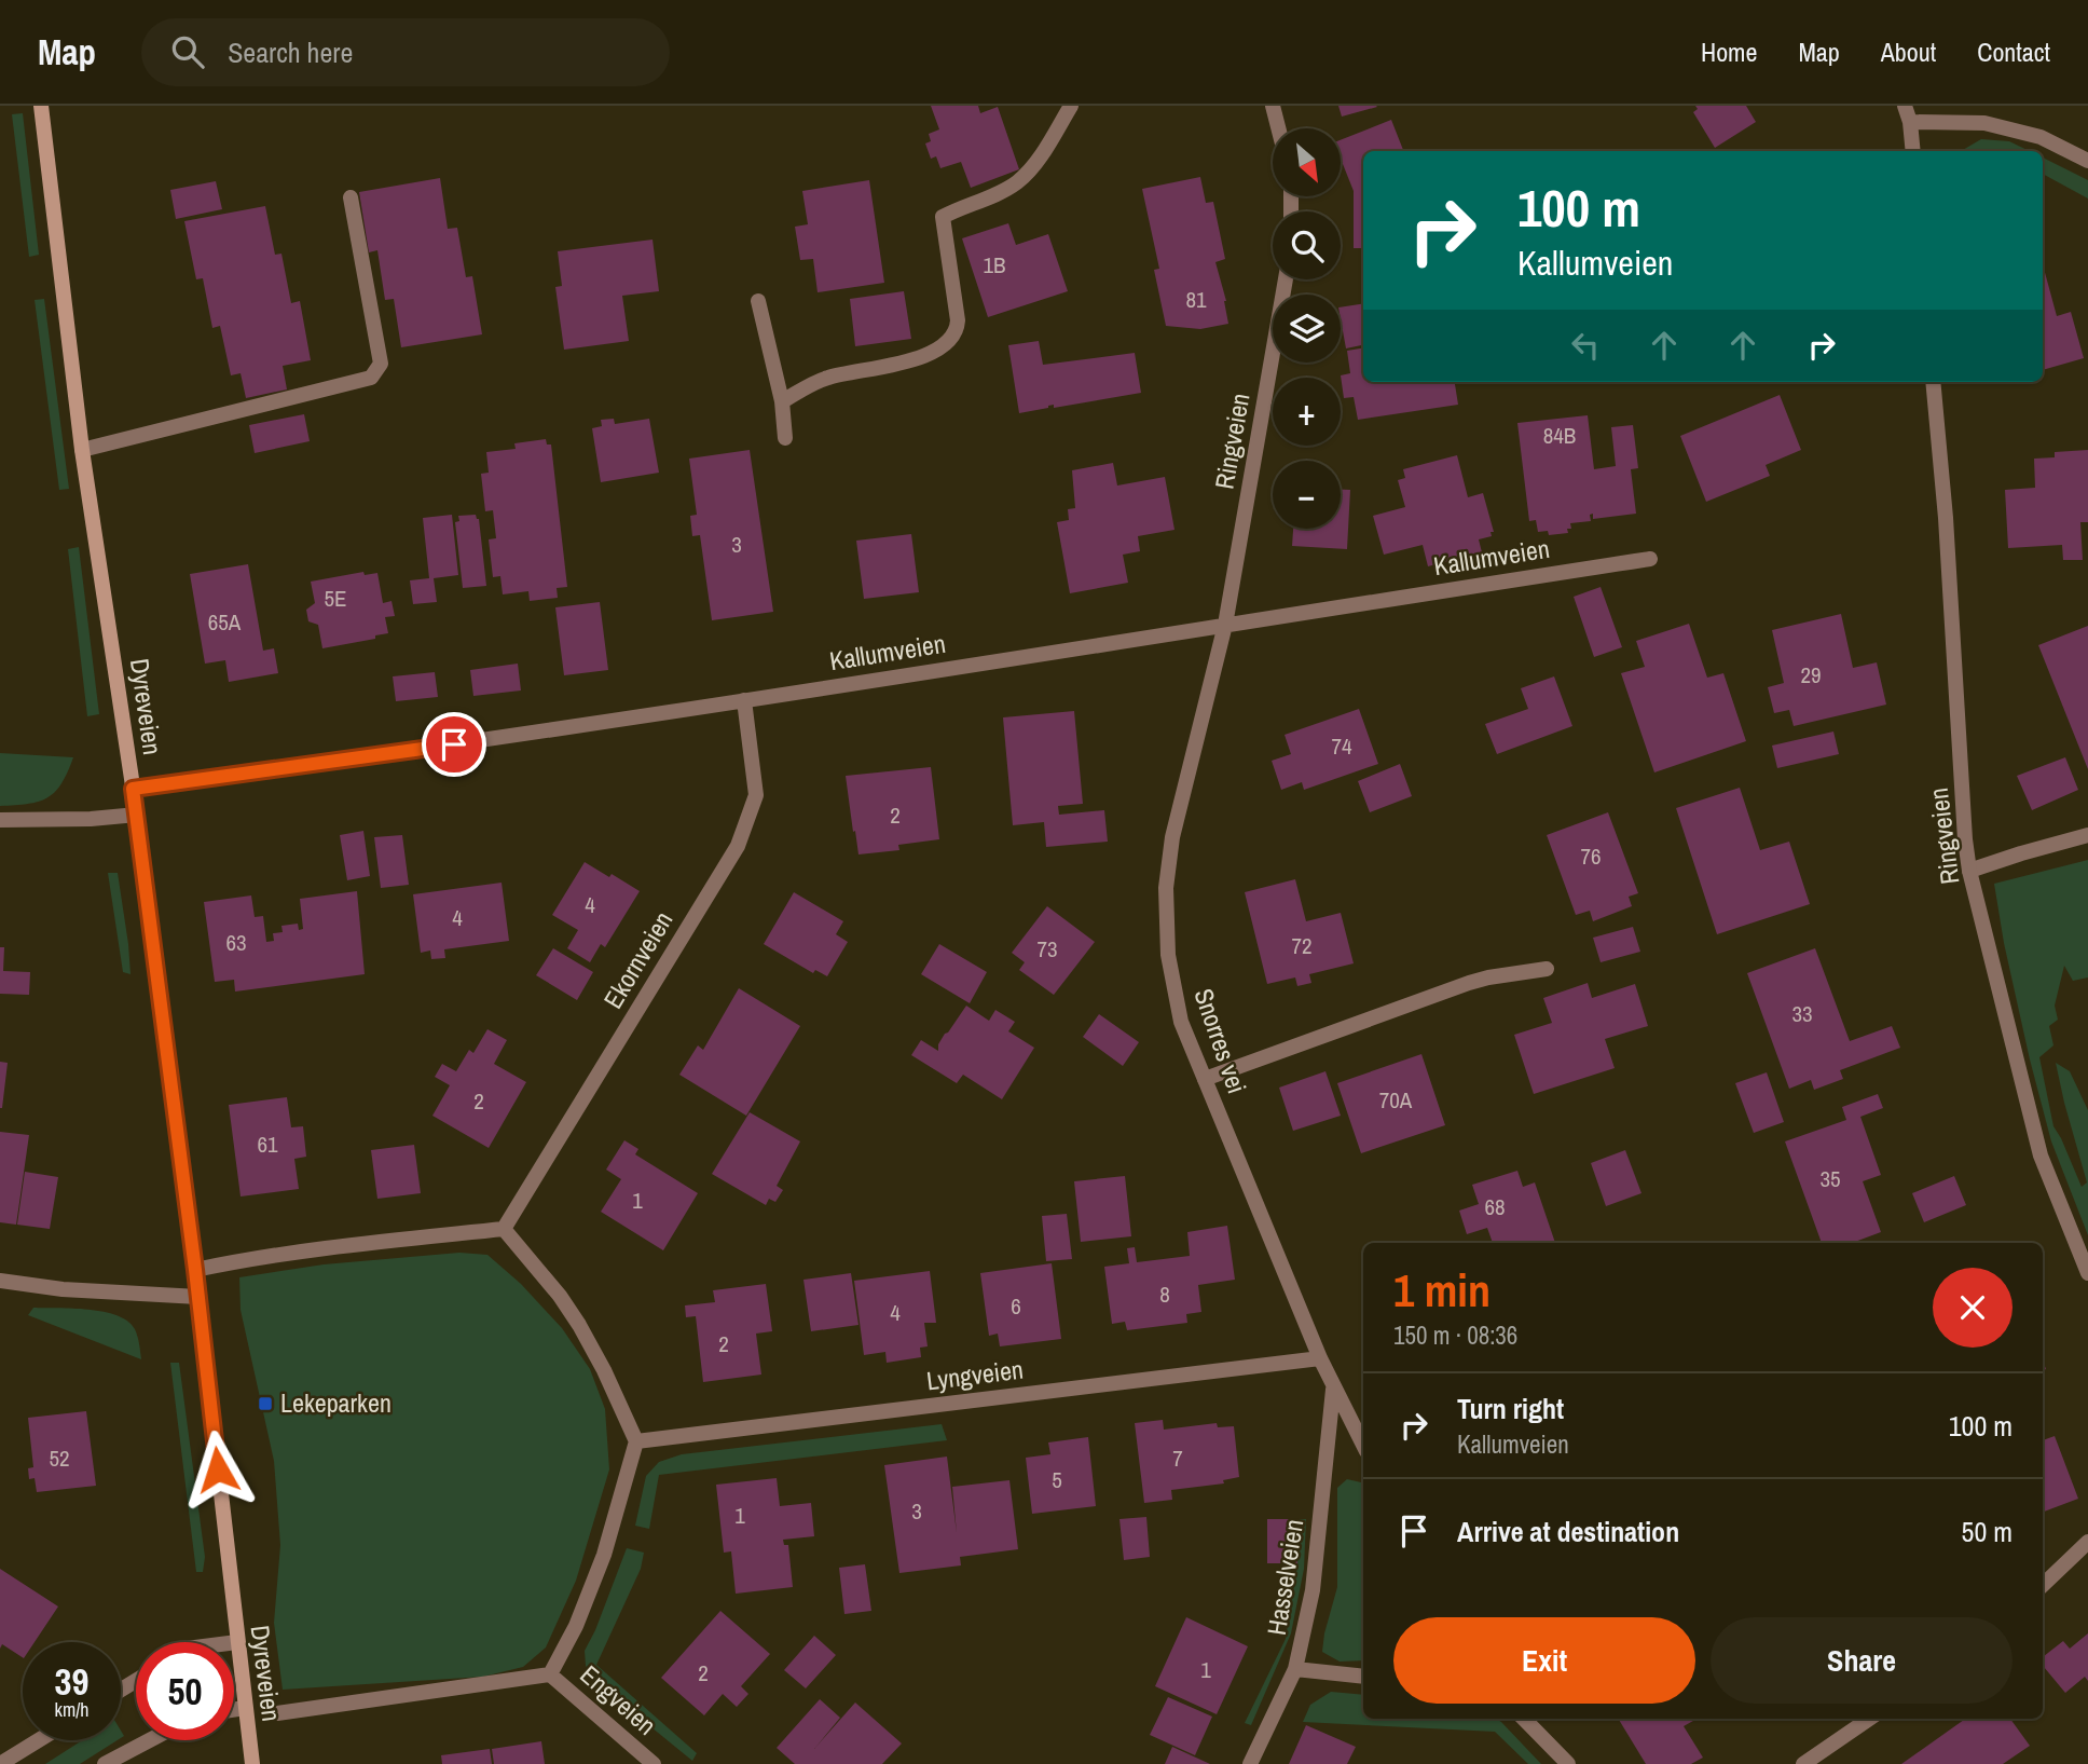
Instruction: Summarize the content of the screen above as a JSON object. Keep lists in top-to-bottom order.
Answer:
{
  "streets": {
    "main road": ["Dyreveien"],
    "street": [
      "Ringveien",
      "Kallumveien",
      "Ekornveien",
      "Snorres vei",
      "Lyngveien",
      "Hasselveien",
      "Engveien"
    ]
  },
  "crossings": [
    ["Ringveien", "Kallumveien"],
    ["Ringveien", "Snorres vei"],
    ["Kallumveien", "Dyreveien"],
    ["Kallumveien", "Ekornveien"],
    ["Kallumveien", "Snorres vei"],
    ["Snorres vei", "Lyngveien"],
    ["Snorres vei", "Hasselveien"]
  ],
  "places": {
    "transit": ["Lekeparken"]
  },
  "house_numbers": [
    "1B",
    "81",
    "84B",
    "3",
    "5E",
    "65A",
    "29",
    "74",
    "2",
    "76",
    "4",
    "4",
    "63",
    "72",
    "73",
    "33",
    "70A",
    "2",
    "61",
    "35",
    "1",
    "68",
    "8",
    "6",
    "4",
    "2",
    "52",
    "7",
    "5",
    "3",
    "1",
    "1",
    "2"
  ],
  "north": "bottom right",
  "page": {
    "header": "Map",
    "search": "Search here",
    "nav": [
      "Home",
      "Map",
      "About",
      "Contact"
    ],
    "map_buttons": ["+", "−"],
    "turn": ["100 m", "Kallumveien"],
    "heading": ["1 min", "150 m · 08:36"],
    "list": [
      {
        "name": "Turn right",
        "note": "Kallumveien",
        "value": "100 m"
      },
      {
        "name": "Arrive at destination",
        "value": "50 m"
      }
    ],
    "buttons": ["Exit", "Share"],
    "speed": "39 km/h",
    "limit": "50"
  }
}
